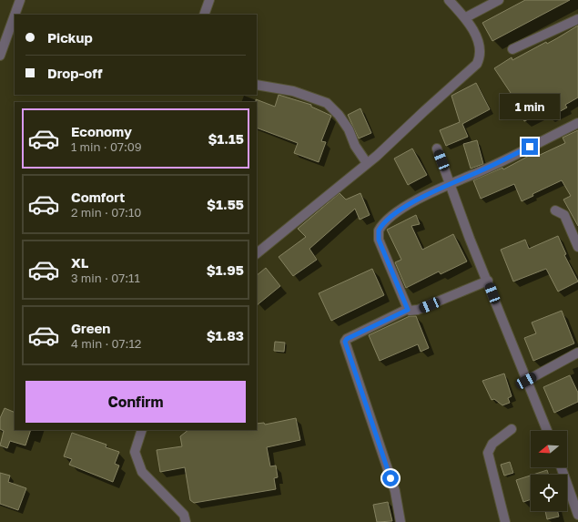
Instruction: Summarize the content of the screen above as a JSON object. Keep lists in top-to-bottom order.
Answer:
{
  "north": "left",
  "page": {
    "banner": ["Pickup", "Drop-off"],
    "bubble": "1 min",
    "list": [
      {
        "name": "Economy",
        "note": "1 min · 07:09",
        "value": "$1.15"
      },
      {
        "name": "Comfort",
        "note": "2 min · 07:10",
        "value": "$1.55"
      },
      {
        "name": "XL",
        "note": "3 min · 07:11",
        "value": "$1.95"
      },
      {
        "name": "Green",
        "note": "4 min · 07:12",
        "value": "$1.83"
      }
    ],
    "buttons": "Confirm"
  }
}
